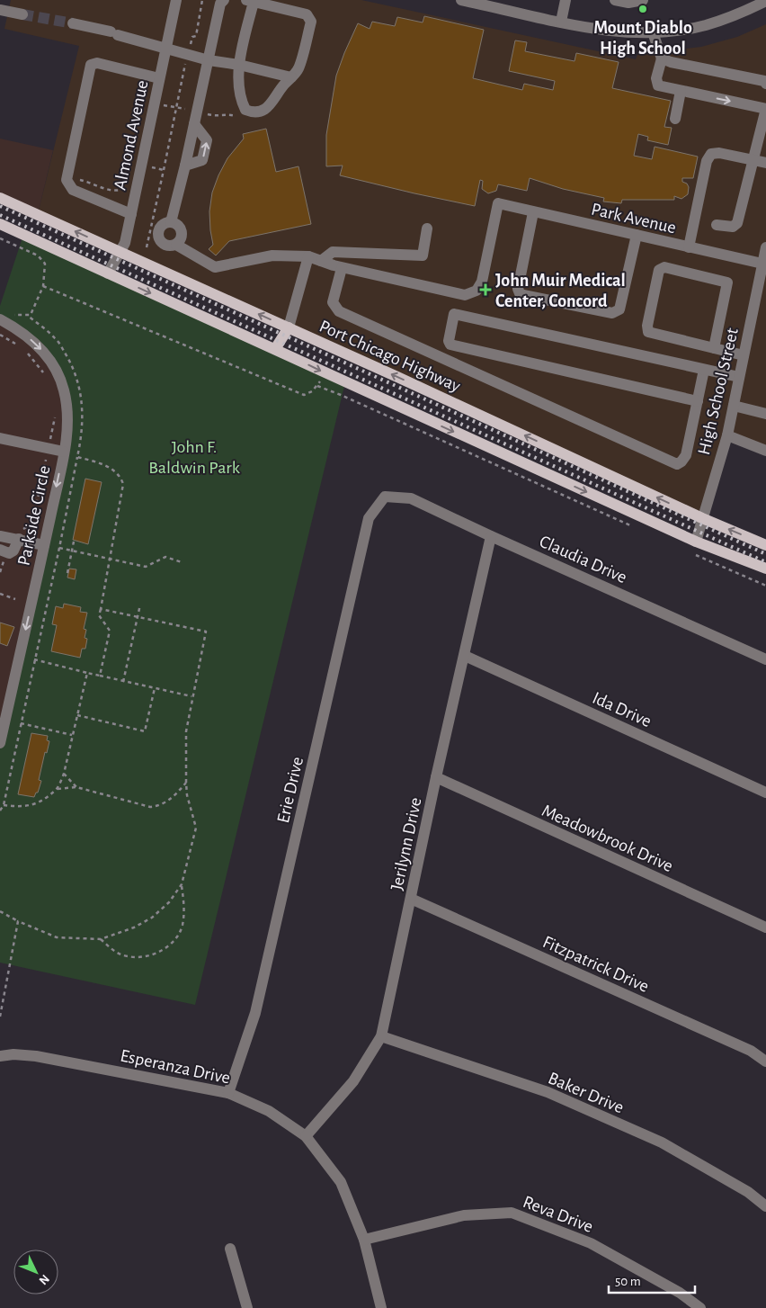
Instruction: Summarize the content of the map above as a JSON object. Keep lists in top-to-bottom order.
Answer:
{
  "streets": {
    "main road": ["Port Chicago Highway"],
    "street": [
      "Almond Avenue",
      "Park Avenue",
      "High School Street",
      "Parkside Circle",
      "Claudia Drive",
      "Ida Drive",
      "Erie Drive",
      "Meadowbrook Drive",
      "Jerilynn Drive",
      "Fitzpatrick Drive",
      "Esperanza Drive",
      "Baker Drive",
      "Reva Drive"
    ]
  },
  "crossings": [
    ["Almond Avenue", "Port Chicago Highway"],
    ["Park Avenue", "High School Street"],
    ["Port Chicago Highway", "High School Street"],
    ["Claudia Drive", "Erie Drive"],
    ["Claudia Drive", "Jerilynn Drive"],
    ["Ida Drive", "Jerilynn Drive"],
    ["Erie Drive", "Esperanza Drive"],
    ["Meadowbrook Drive", "Jerilynn Drive"],
    ["Jerilynn Drive", "Fitzpatrick Drive"],
    ["Jerilynn Drive", "Esperanza Drive"],
    ["Jerilynn Drive", "Baker Drive"],
    ["Esperanza Drive", "Reva Drive"]
  ],
  "one_way": ["Parkside Circle"],
  "parks": ["John F. Baldwin Park"],
  "places": {
    "other": ["Mount Diablo High School"],
    "health": ["John Muir Medical Center, Concord"]
  },
  "scale_bar": "50 m",
  "north": "bottom right"
}
